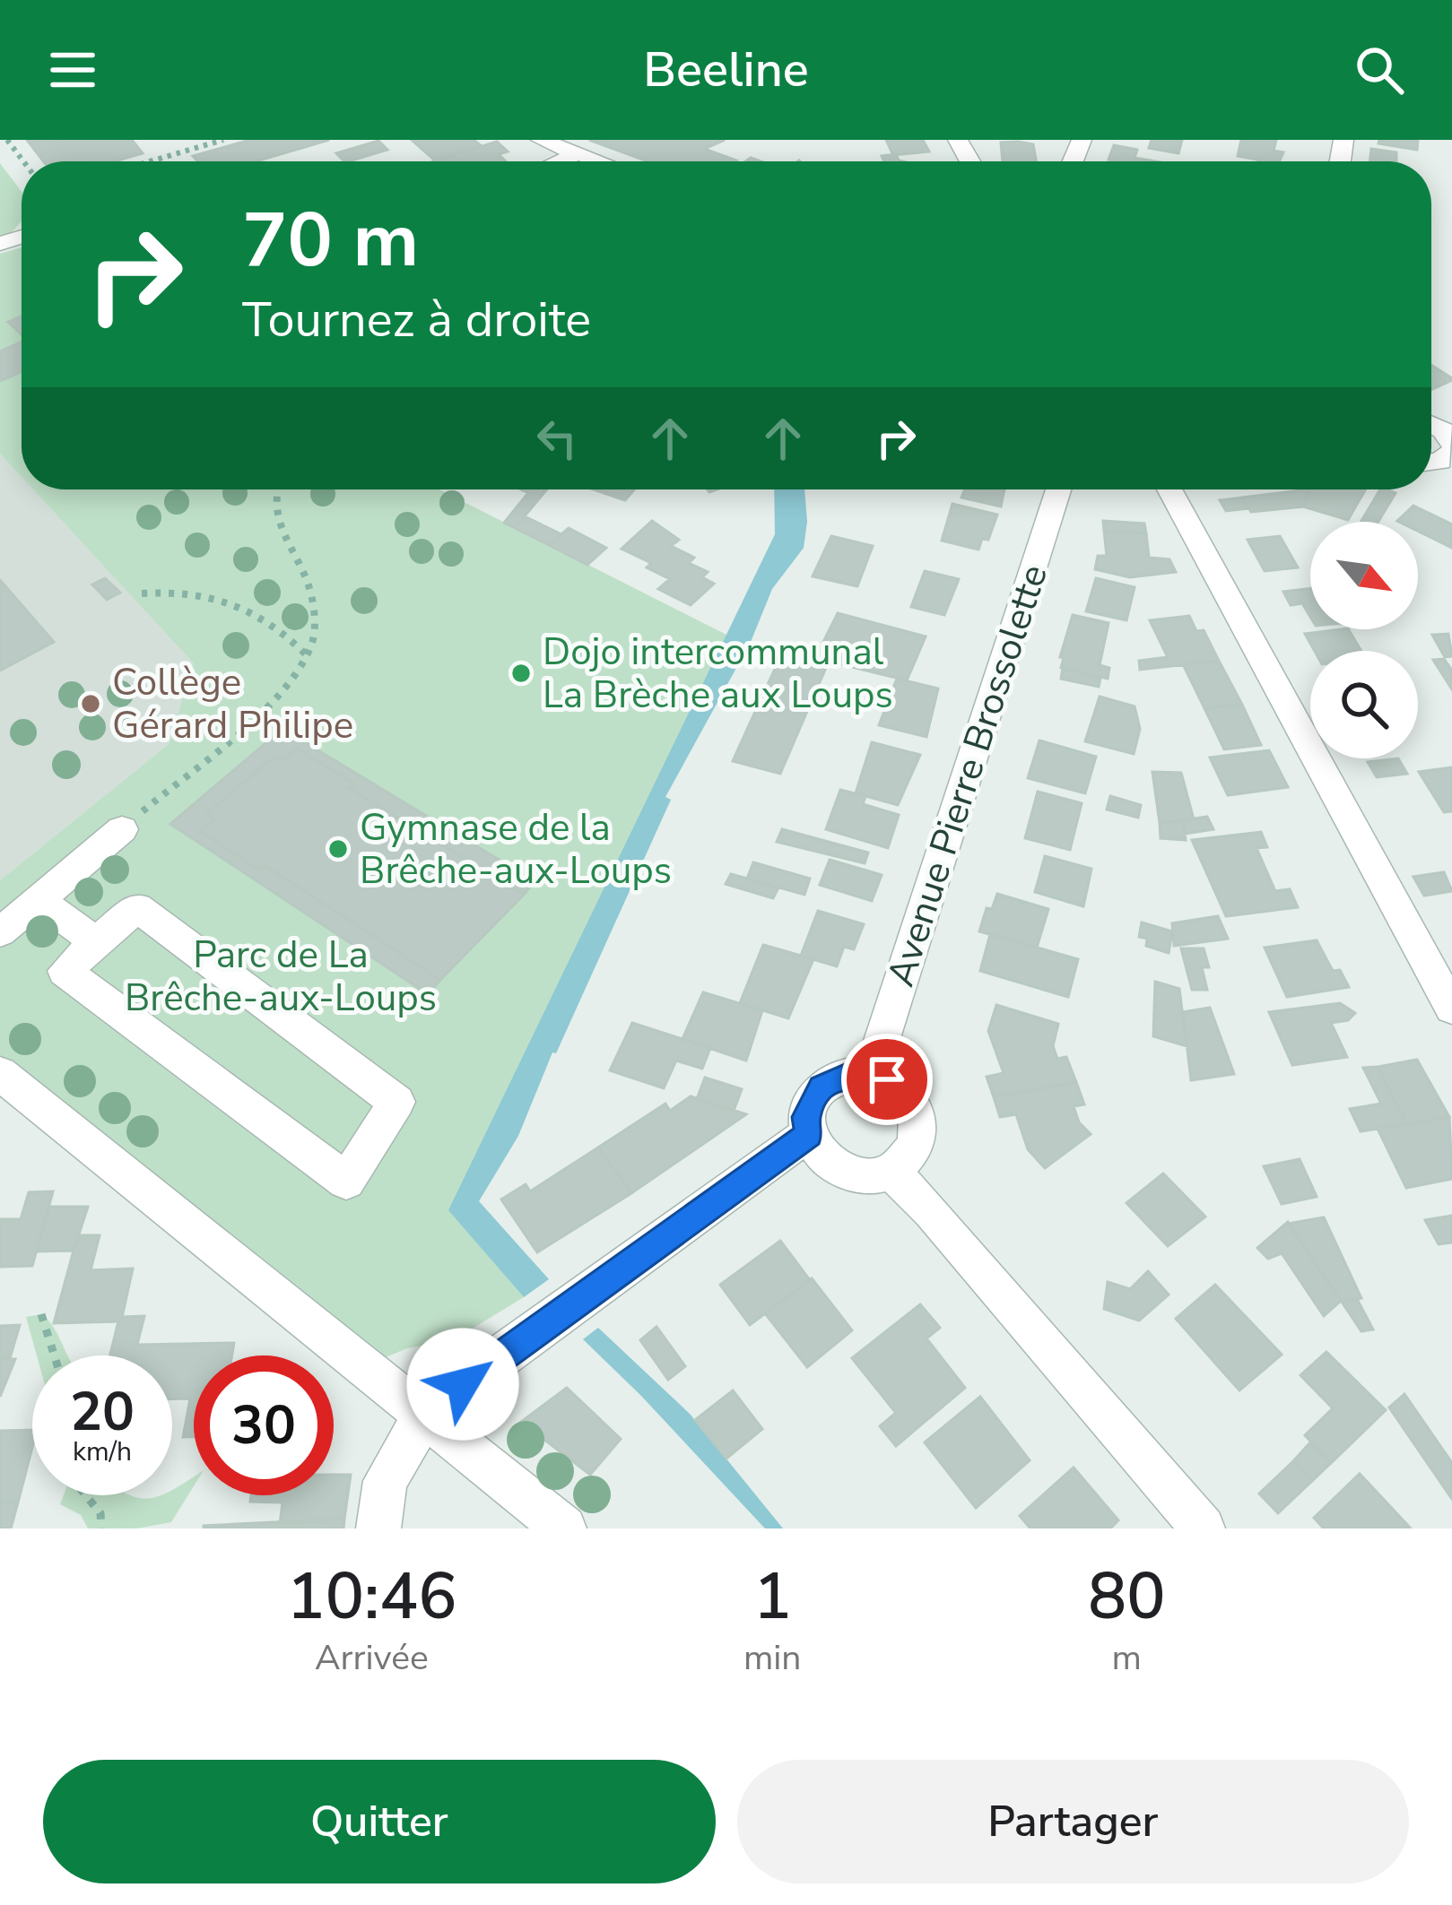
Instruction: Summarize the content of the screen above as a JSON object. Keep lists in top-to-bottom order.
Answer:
{
  "streets": {
    "street": ["Avenue Pierre Brossolette"]
  },
  "parks": ["Parc de La Brêche-aux-Loups"],
  "places": ["Dojo intercommunal La Brèche aux Loups", "Collège Gérard Philipe", "Gymnase de la Brêche-aux-Loups"],
  "north": "bottom right",
  "page": {
    "header": "Beeline",
    "turn": ["70 m", "Tournez à droite"],
    "speed": "20 km/h",
    "limit": "30",
    "eta": [
      "10:46",
      "Arrivée",
      "1",
      "min",
      "80",
      "m"
    ],
    "buttons": ["Quitter", "Partager"]
  }
}
